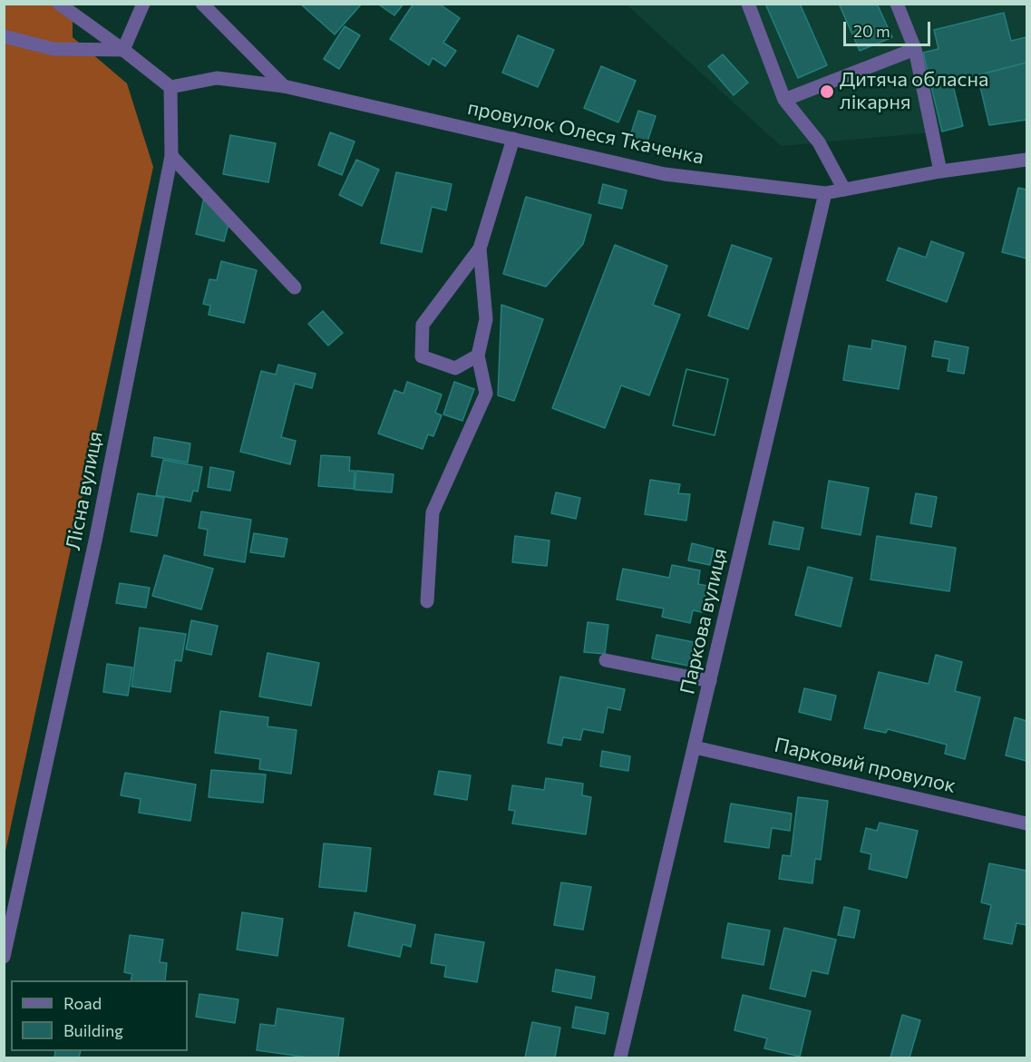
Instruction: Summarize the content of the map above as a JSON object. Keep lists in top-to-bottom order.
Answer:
{
  "streets": {
    "street": [
      "провулок Олеся Ткаченка",
      "Лісна вулиця",
      "Паркова вулиця",
      "Парковий провулок"
    ]
  },
  "crossings": [
    ["провулок Олеся Ткаченка", "Лісна вулиця"],
    ["провулок Олеся Ткаченка", "Паркова вулиця"],
    ["Паркова вулиця", "Парковий провулок"]
  ],
  "places": ["Дитяча обласна лікарня"],
  "legend": ["Road", "Building"],
  "scale_bar": "20 m"
}
